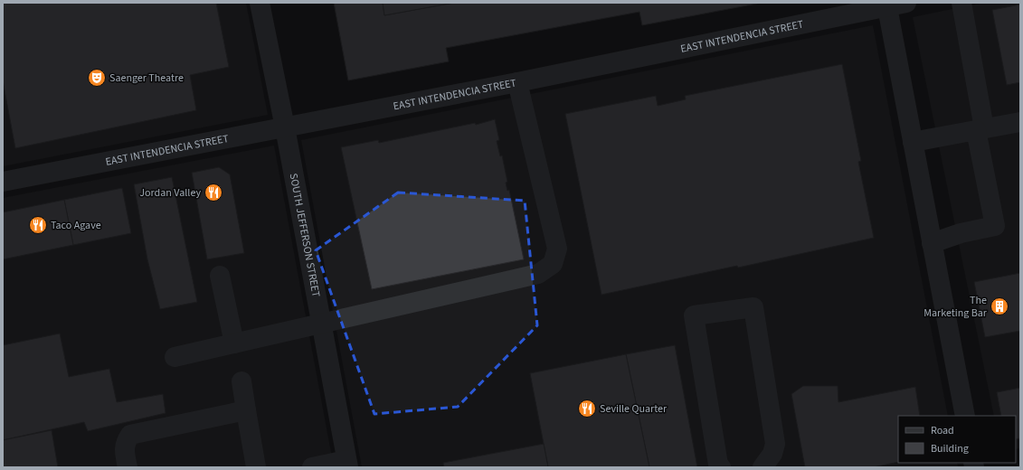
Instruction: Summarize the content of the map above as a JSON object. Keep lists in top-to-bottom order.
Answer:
{
  "streets": {
    "street": ["EAST INTENDENCIA STREET", "SOUTH JEFFERSON STREET"]
  },
  "crossings": [
    ["EAST INTENDENCIA STREET", "SOUTH JEFFERSON STREET"]
  ],
  "places": {
    "theatre": ["Saenger Theatre"],
    "restaurant": ["Jordan Valley", "Taco Agave", "Seville Quarter"],
    "building": ["The Marketing Bar"]
  },
  "legend": ["Road", "Building"]
}
